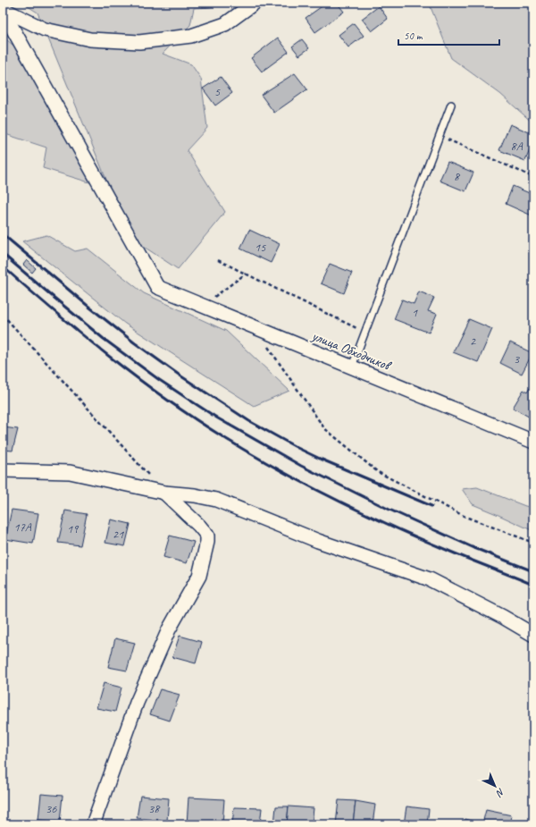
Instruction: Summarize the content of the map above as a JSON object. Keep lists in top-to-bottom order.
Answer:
{
  "streets": {
    "street": ["улица Обходчиков"]
  },
  "house_numbers": [
    "5",
    "8А",
    "8",
    "15",
    "1",
    "2",
    "3",
    "17А",
    "19",
    "21",
    "36",
    "38"
  ],
  "scale_bar": "50 m",
  "north": "bottom right"
}
